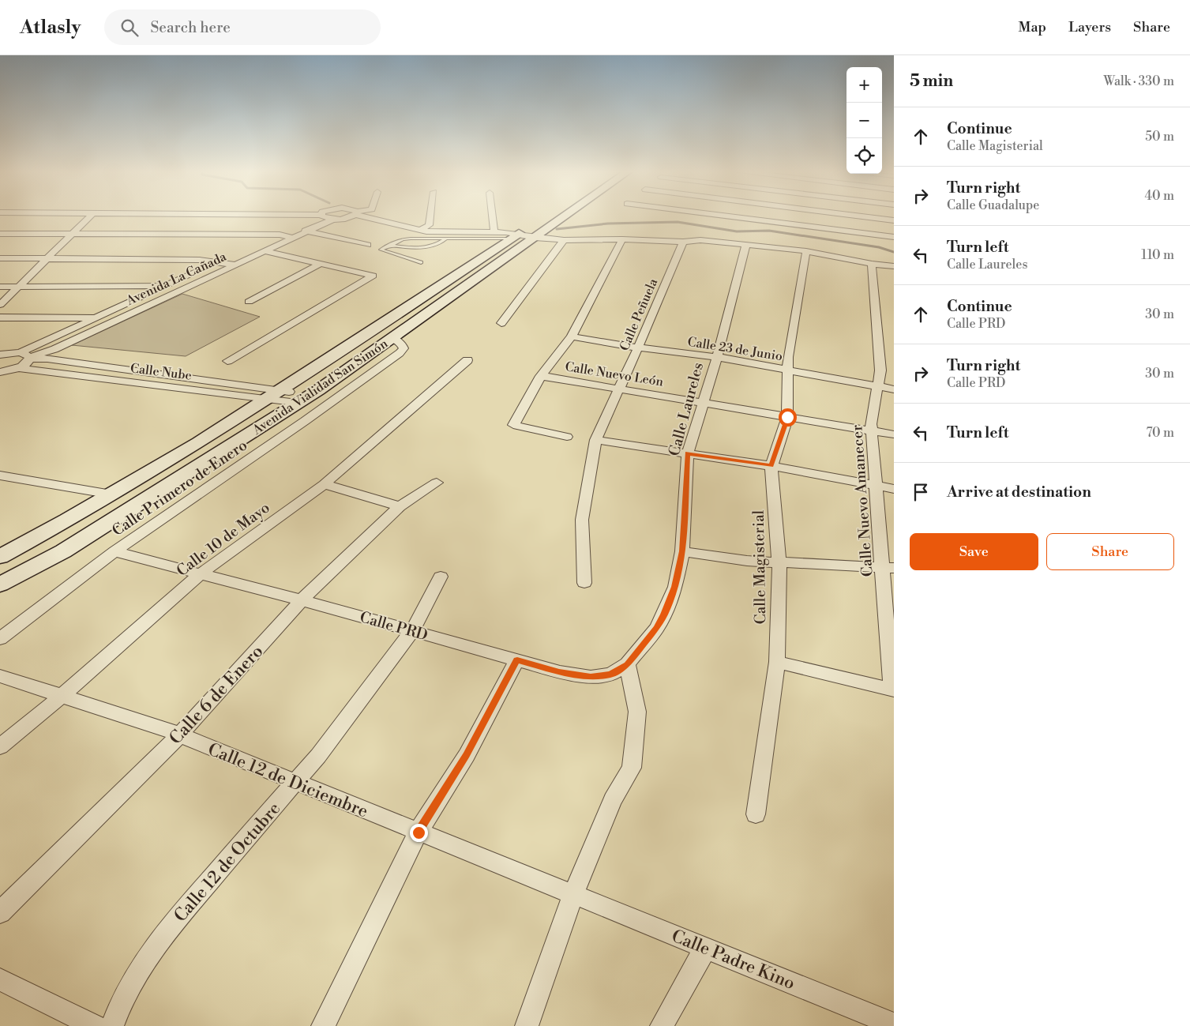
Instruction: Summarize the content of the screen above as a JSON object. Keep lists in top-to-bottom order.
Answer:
{
  "streets": {
    "main road": ["Avenida Vialidad San Simón"],
    "street": [
      "Avenida La Cañada",
      "Calle Peñuela",
      "Calle 23 de Junio",
      "Calle Nube",
      "Calle Nuevo León",
      "Calle Laureles",
      "Calle Primero de Enero",
      "Calle Nuevo Amanecer",
      "Calle 10 de Mayo",
      "Calle Magisterial",
      "Calle PRD",
      "Calle 6 de Enero",
      "Calle 12 de Diciembre",
      "Calle 12 de Octubre",
      "Calle Padre Kino"
    ]
  },
  "crossings": [
    ["Avenida La Cañada", "Calle Nube"],
    ["Calle Peñuela", "Calle 23 de Junio"],
    ["Calle Peñuela", "Calle Nuevo León"],
    ["Calle 23 de Junio", "Calle Laureles"],
    ["Calle 23 de Junio", "Calle Nuevo Amanecer"],
    ["Calle 23 de Junio", "Calle Magisterial"],
    ["Calle Nube", "Avenida Vialidad San Simón"],
    ["Calle Nuevo León", "Calle Laureles"],
    ["Calle Nuevo León", "Calle Nuevo Amanecer"],
    ["Calle Nuevo León", "Calle Magisterial"],
    ["Avenida Vialidad San Simón", "Calle Primero de Enero"],
    ["Calle Laureles", "Calle PRD"],
    ["Calle Primero de Enero", "Calle PRD"],
    ["Calle 10 de Mayo", "Calle PRD"],
    ["Calle 10 de Mayo", "Calle 12 de Diciembre"],
    ["Calle PRD", "Calle 6 de Enero"],
    ["Calle PRD", "Calle 12 de Octubre"],
    ["Calle 6 de Enero", "Calle 12 de Diciembre"],
    ["Calle 12 de Diciembre", "Calle 12 de Octubre"],
    ["Calle 12 de Diciembre", "Calle Padre Kino"]
  ],
  "page": {
    "header": "Atlasly",
    "search": "Search here",
    "nav": ["Map", "Layers", "Share"],
    "heading": ["5 min", "Walk · 330 m"],
    "map_buttons": ["+", "−"],
    "list": [
      ["Continue", "Calle Magisterial", "50 m"],
      ["Turn right", "Calle Guadalupe", "40 m"],
      ["Turn left", "Calle Laureles", "110 m"],
      ["Continue", "Calle PRD", "30 m"],
      ["Turn right", "Calle PRD", "30 m"],
      ["Turn left", "70 m"],
      "Arrive at destination"
    ],
    "buttons": ["Save", "Share"]
  }
}
